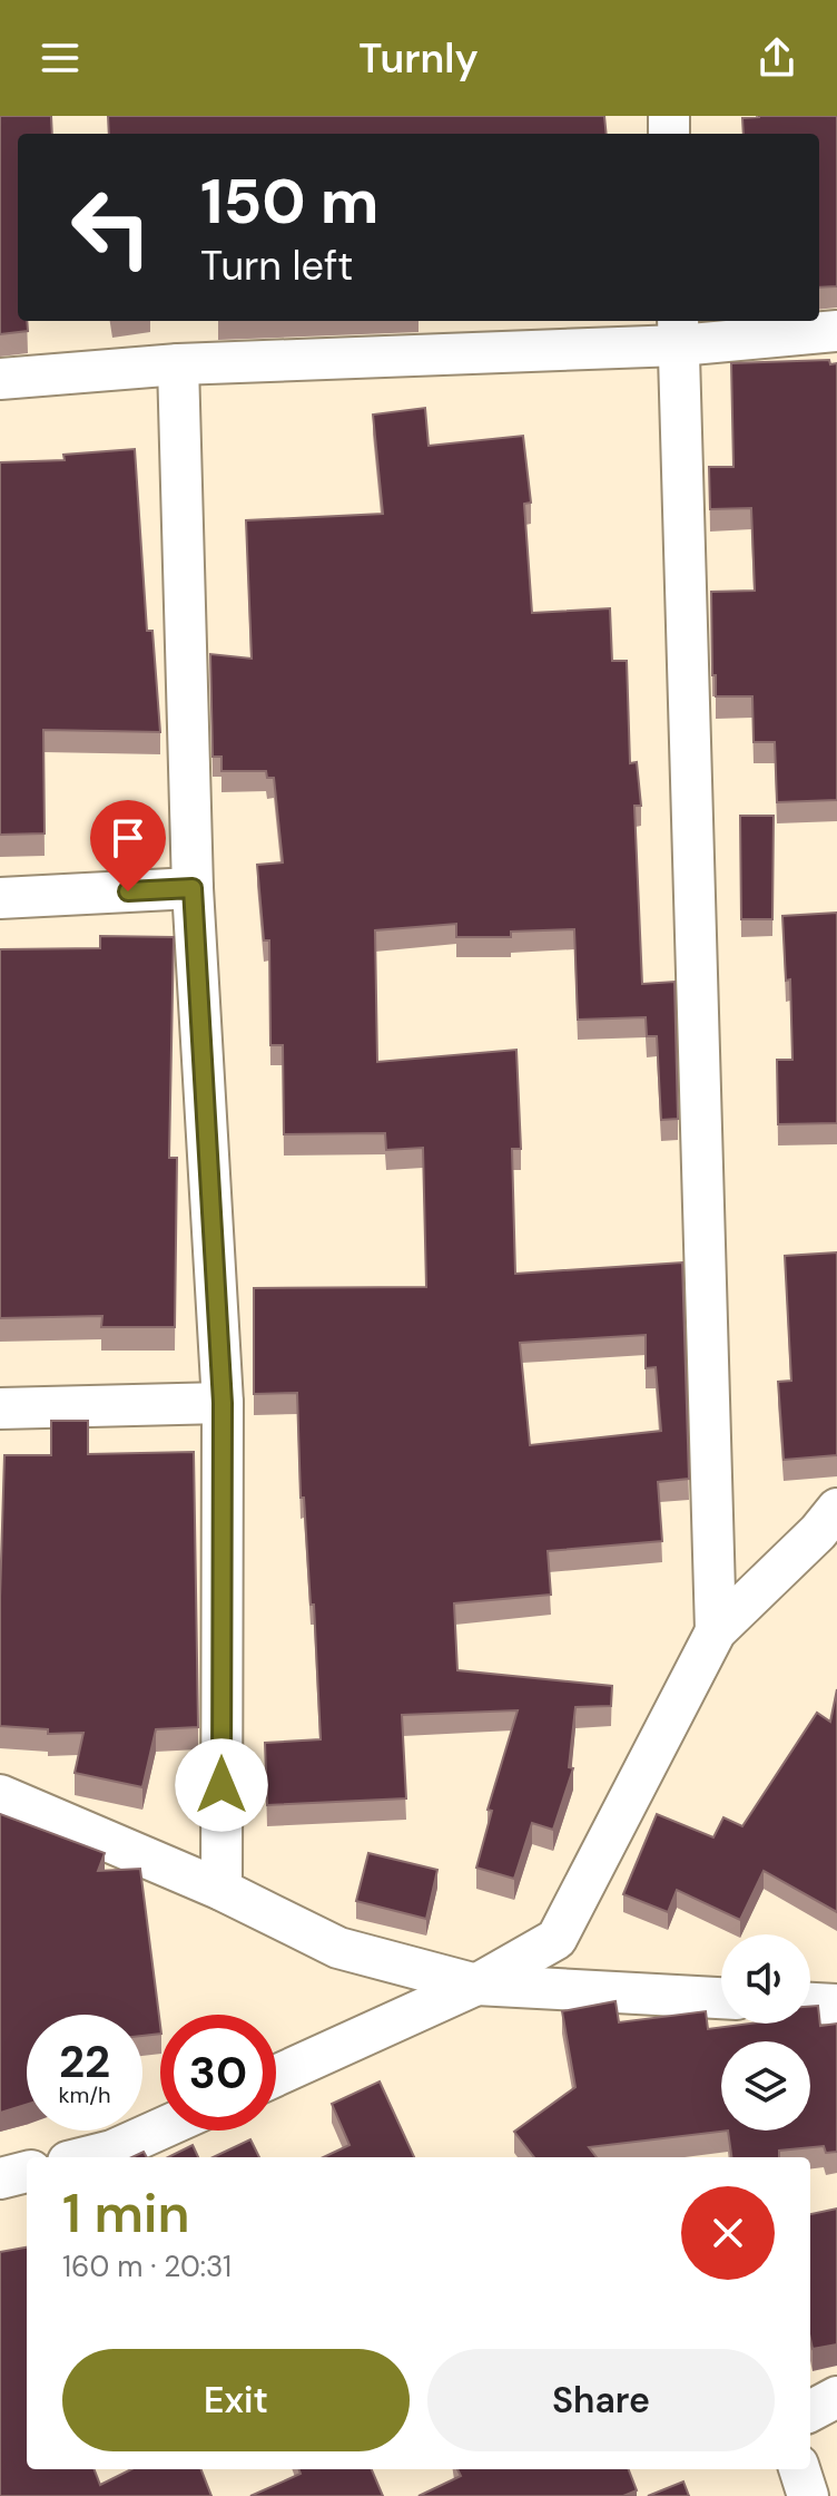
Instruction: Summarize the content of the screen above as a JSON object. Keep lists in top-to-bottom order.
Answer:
{
  "page": {
    "header": "Turnly",
    "turn": ["150 m", "Turn left"],
    "speed": "22 km/h",
    "limit": "30",
    "heading": ["1 min", "160 m · 20:31"],
    "buttons": ["Exit", "Share"]
  }
}
